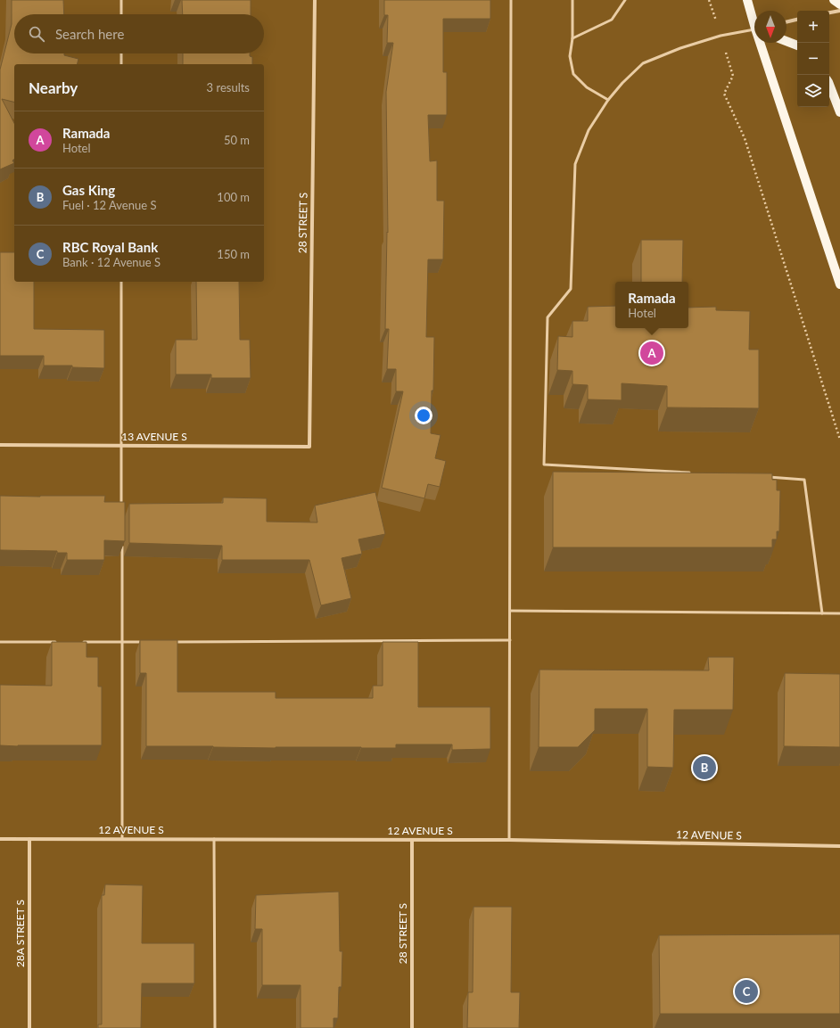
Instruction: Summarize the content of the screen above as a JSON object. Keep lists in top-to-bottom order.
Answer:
{
  "streets": {
    "street": [
      "28 STREET S",
      "13 AVENUE S",
      "12 AVENUE S",
      "28A STREET S"
    ]
  },
  "crossings": [
    ["28 STREET S", "13 AVENUE S"],
    ["28 STREET S", "12 AVENUE S"],
    ["12 AVENUE S", "28A STREET S"]
  ],
  "north": "bottom",
  "page": {
    "map_buttons": ["+", "−"],
    "search": "Search here",
    "heading": ["Nearby", "3 results"],
    "list": [
      {
        "mark": "A",
        "name": "Ramada",
        "note": "Hotel",
        "value": "50 m"
      },
      {
        "mark": "B",
        "name": "Gas King",
        "note": "Fuel · 12 Avenue S",
        "value": "100 m"
      },
      {
        "mark": "C",
        "name": "RBC Royal Bank",
        "note": "Bank · 12 Avenue S",
        "value": "150 m"
      }
    ],
    "popup": ["Ramada", "Hotel"],
    "pins": ["A", "B", "C"]
  }
}
